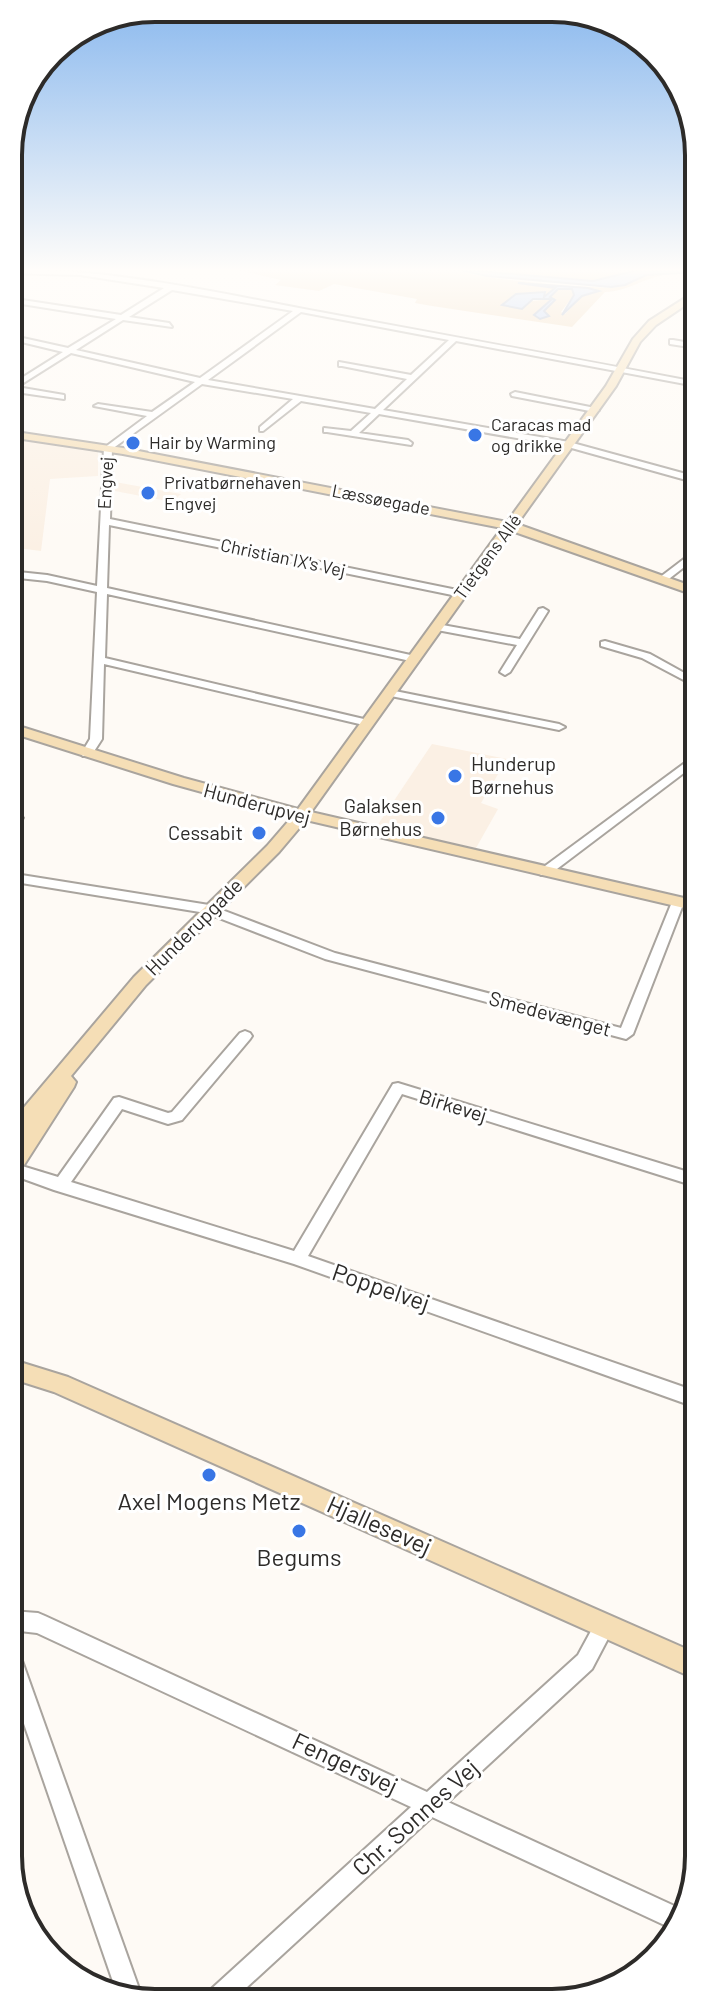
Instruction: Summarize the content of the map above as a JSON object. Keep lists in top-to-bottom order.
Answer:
{
  "streets": {
    "main road": [
      "Læssøegade",
      "Tietgens Allé",
      "Hunderupvej",
      "Hunderupgade",
      "Hjallesevej"
    ],
    "street": [
      "Engvej",
      "Christian IX's Vej",
      "Smedevænget",
      "Birkevej",
      "Poppelvej",
      "Fengersvej",
      "Chr. Sonnes Vej"
    ]
  },
  "crossings": [
    ["Engvej", "Læssøegade"],
    ["Engvej", "Christian IX's Vej"],
    ["Engvej", "Hunderupvej"],
    ["Læssøegade", "Tietgens Allé"],
    ["Tietgens Allé", "Christian IX's Vej"],
    ["Tietgens Allé", "Hunderupvej"],
    ["Tietgens Allé", "Hunderupgade"],
    ["Hunderupvej", "Hunderupgade"],
    ["Hunderupvej", "Smedevænget"],
    ["Hunderupgade", "Smedevænget"],
    ["Birkevej", "Poppelvej"],
    ["Hjallesevej", "Chr. Sonnes Vej"],
    ["Fengersvej", "Chr. Sonnes Vej"]
  ],
  "places": [
    "Caracas mad og drikke",
    "Hair by Warming",
    "Privatbørnehaven Engvej",
    "Hunderup Børnehus",
    "Galaksen Børnehus",
    "Cessabit",
    "Axel Mogens Metz",
    "Begums"
  ]
}
